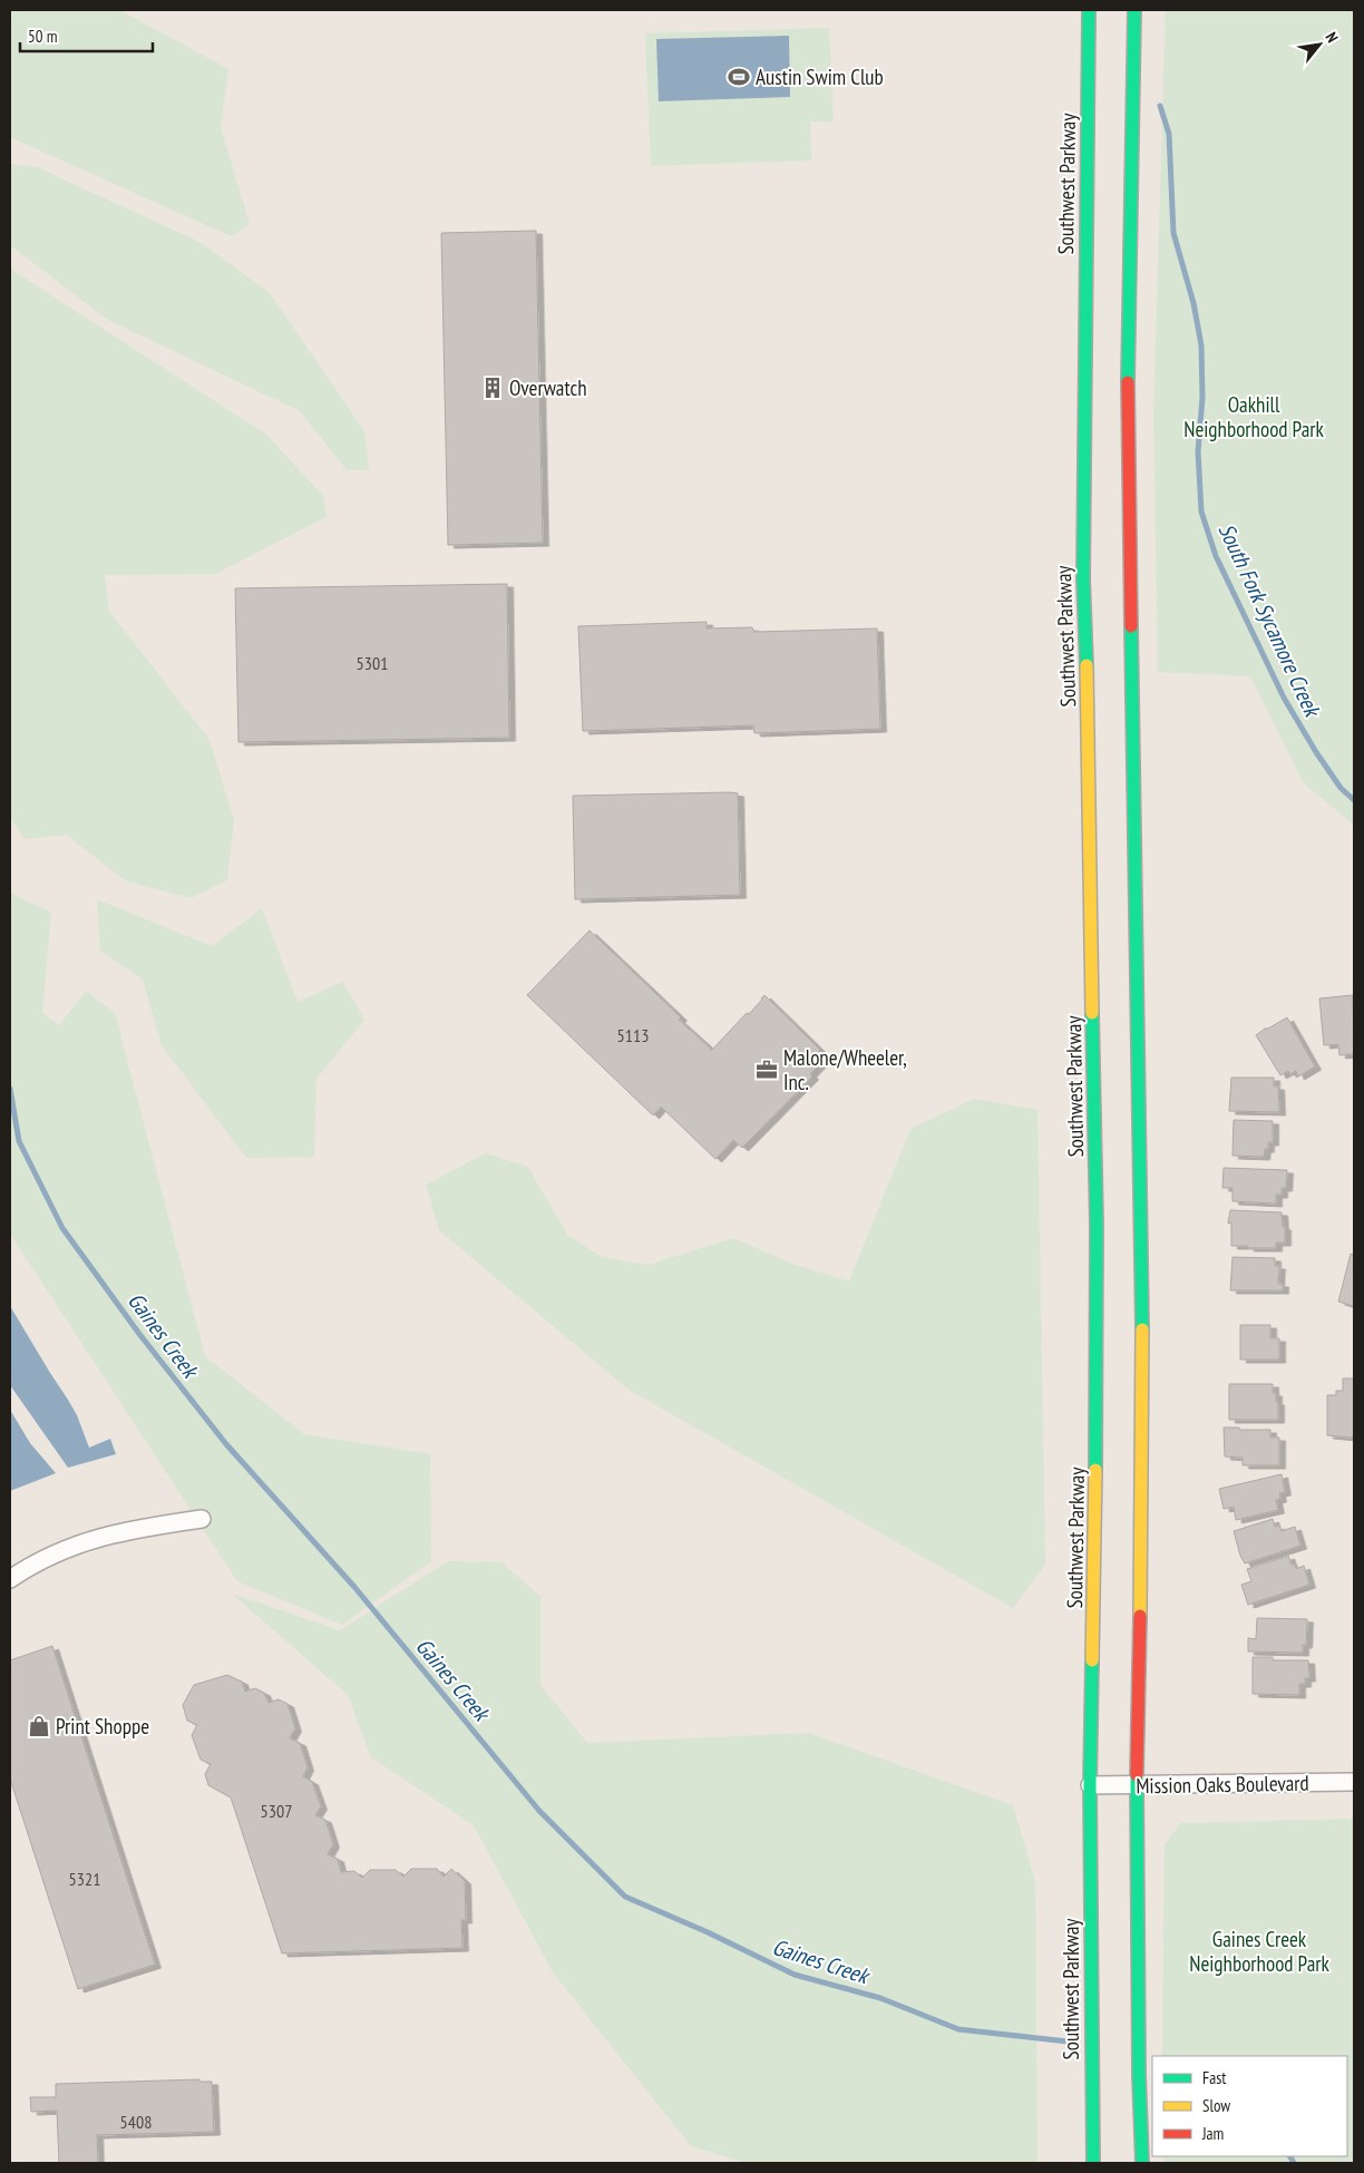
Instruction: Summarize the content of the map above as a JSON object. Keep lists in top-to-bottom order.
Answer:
{
  "streets": {
    "main road": ["Southwest Parkway"],
    "street": ["Mission Oaks Boulevard"]
  },
  "crossings": [
    ["Southwest Parkway", "Mission Oaks Boulevard"]
  ],
  "water": ["South Fork Sycamore Creek", "Gaines Creek"],
  "parks": ["Oakhill Neighborhood Park", "Gaines Creek Neighborhood Park"],
  "places": {
    "sports": ["Austin Swim Club"],
    "building": ["Overwatch"],
    "office": ["Malone/Wheeler, Inc."],
    "shop": ["Print Shoppe"]
  },
  "house_numbers": [
    "5301",
    "5113",
    "5307",
    "5321",
    "5408"
  ],
  "legend": ["Fast", "Slow", "Jam"],
  "scale_bar": "50 m",
  "north": "top right"
}
